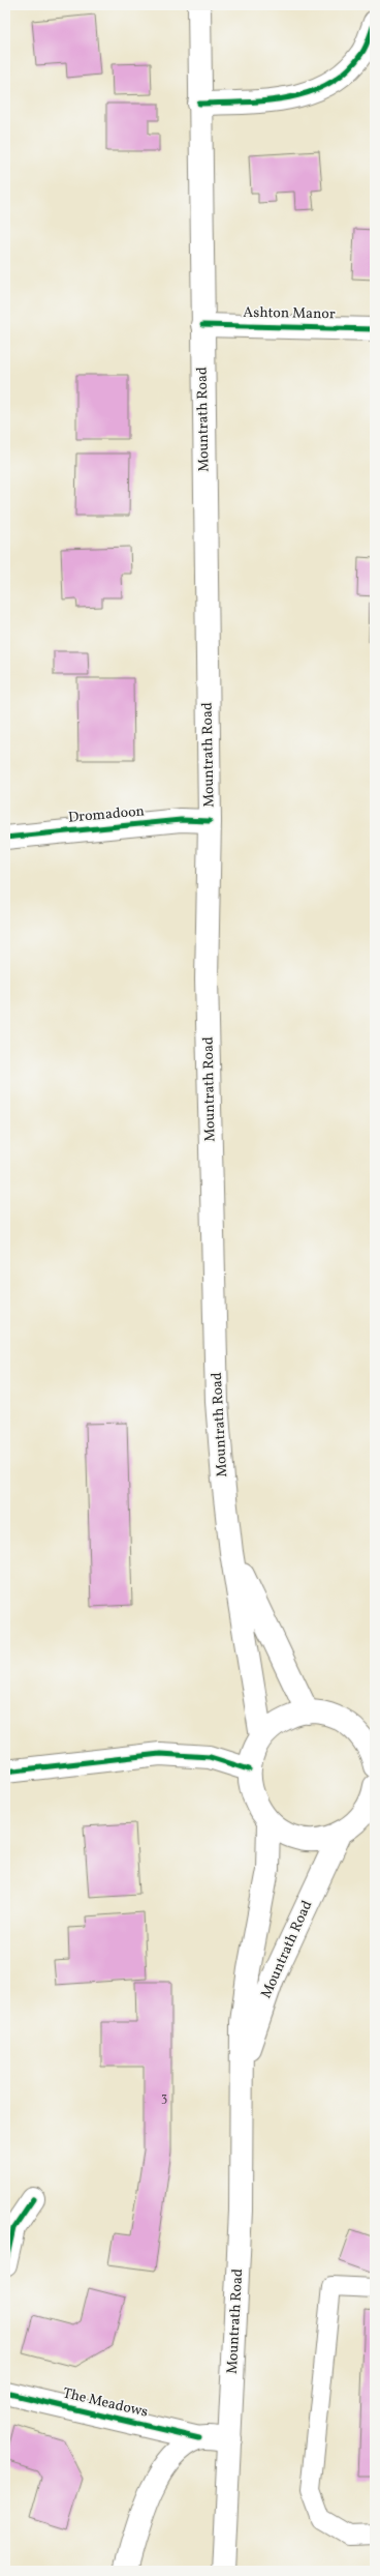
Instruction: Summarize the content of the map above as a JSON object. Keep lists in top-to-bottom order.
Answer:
{
  "streets": {
    "main road": [
      "Ashton Manor",
      "Mountrath Road",
      "Dromadoon",
      "The Meadows"
    ]
  },
  "crossings": [
    ["Ashton Manor", "Mountrath Road"],
    ["Mountrath Road", "Dromadoon"],
    ["Mountrath Road", "The Meadows"]
  ],
  "house_numbers": ["3"]
}
